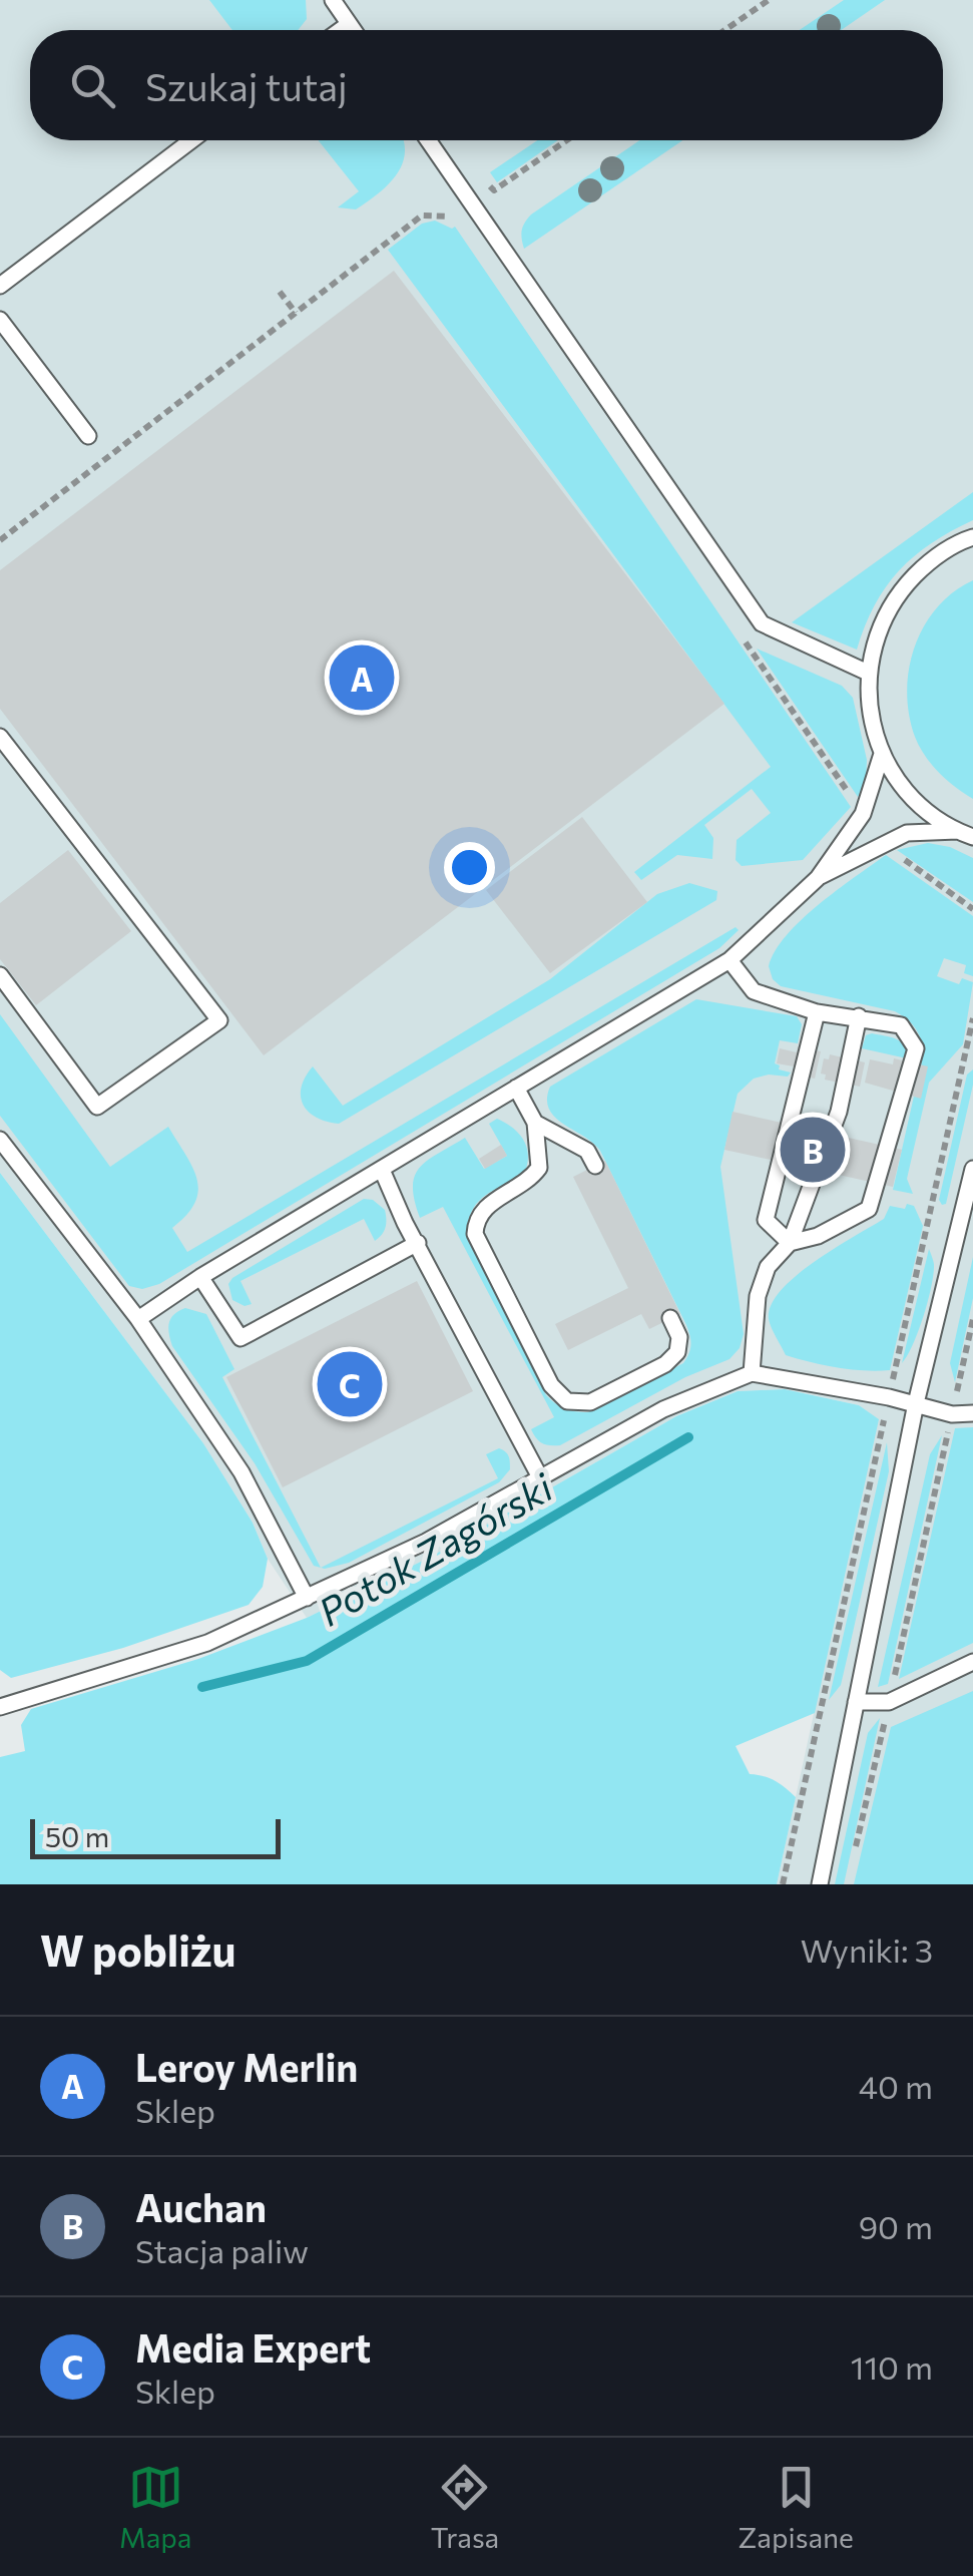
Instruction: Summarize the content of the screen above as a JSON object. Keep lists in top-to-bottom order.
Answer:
{
  "water": ["Potok Zagórski"],
  "scale_bar": "50 m",
  "page": {
    "search": "Szukaj tutaj",
    "pins": ["A", "B", "C"],
    "scale": "50 m",
    "heading": ["W pobliżu", "Wyniki: 3"],
    "list": [
      {
        "mark": "A",
        "name": "Leroy Merlin",
        "note": "Sklep",
        "value": "40 m"
      },
      {
        "mark": "B",
        "name": "Auchan",
        "note": "Stacja paliw",
        "value": "90 m"
      },
      {
        "mark": "C",
        "name": "Media Expert",
        "note": "Sklep",
        "value": "110 m"
      }
    ],
    "nav": ["Mapa", "Trasa", "Zapisane"]
  }
}
